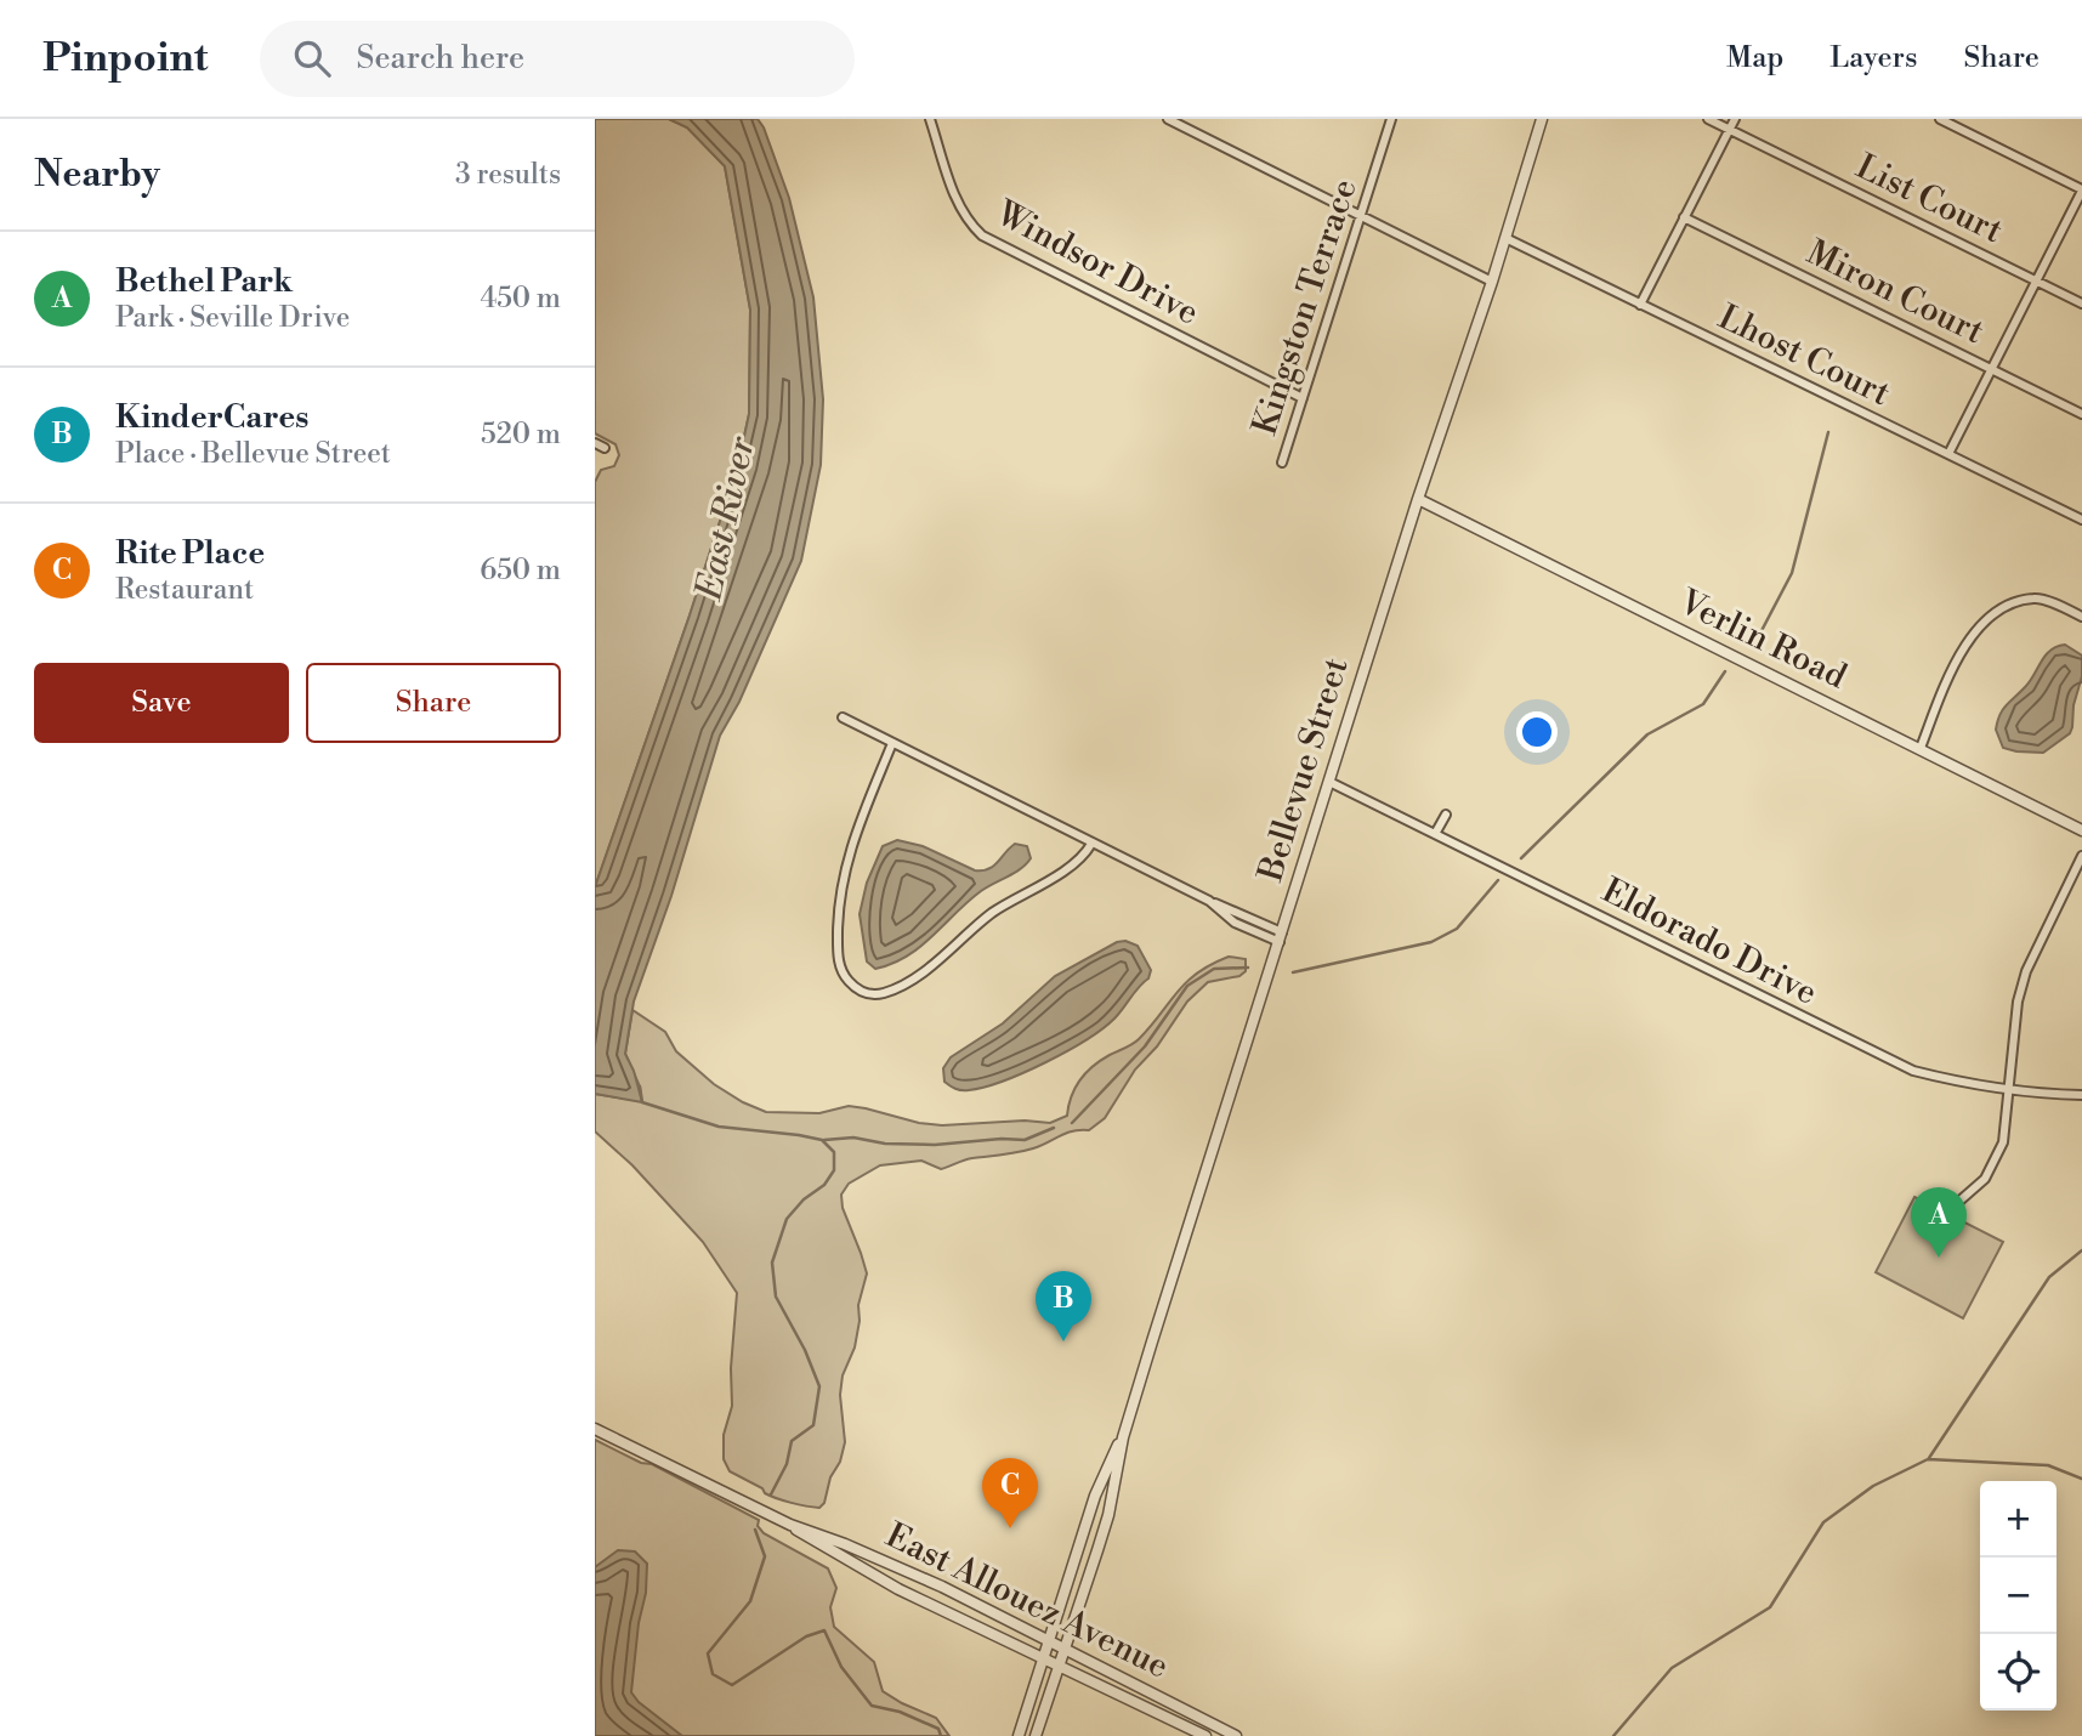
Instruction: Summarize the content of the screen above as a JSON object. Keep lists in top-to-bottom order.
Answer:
{
  "streets": {
    "street": [
      "List Court",
      "Windsor Drive",
      "Miron Court",
      "Kingston Terrace",
      "Lhost Court",
      "Verlin Road",
      "Bellevue Street",
      "Eldorado Drive",
      "East Allouez Avenue"
    ]
  },
  "crossings": [
    ["Windsor Drive", "Kingston Terrace"],
    ["Lhost Court", "Bellevue Street"],
    ["Verlin Road", "Bellevue Street"],
    ["Bellevue Street", "Eldorado Drive"],
    ["Bellevue Street", "East Allouez Avenue"]
  ],
  "water": ["East River"],
  "page": {
    "header": "Pinpoint",
    "search": "Search here",
    "nav": ["Map", "Layers", "Share"],
    "heading": ["Nearby", "3 results"],
    "list": [
      {
        "mark": "A",
        "name": "Bethel Park",
        "note": "Park · Seville Drive",
        "value": "450 m"
      },
      {
        "mark": "B",
        "name": "KinderCares",
        "note": "Place · Bellevue Street",
        "value": "520 m"
      },
      {
        "mark": "C",
        "name": "Rite Place",
        "note": "Restaurant",
        "value": "650 m"
      }
    ],
    "buttons": ["Save", "Share"],
    "pins": ["A", "B", "C"],
    "map_buttons": ["+", "−"]
  }
}
